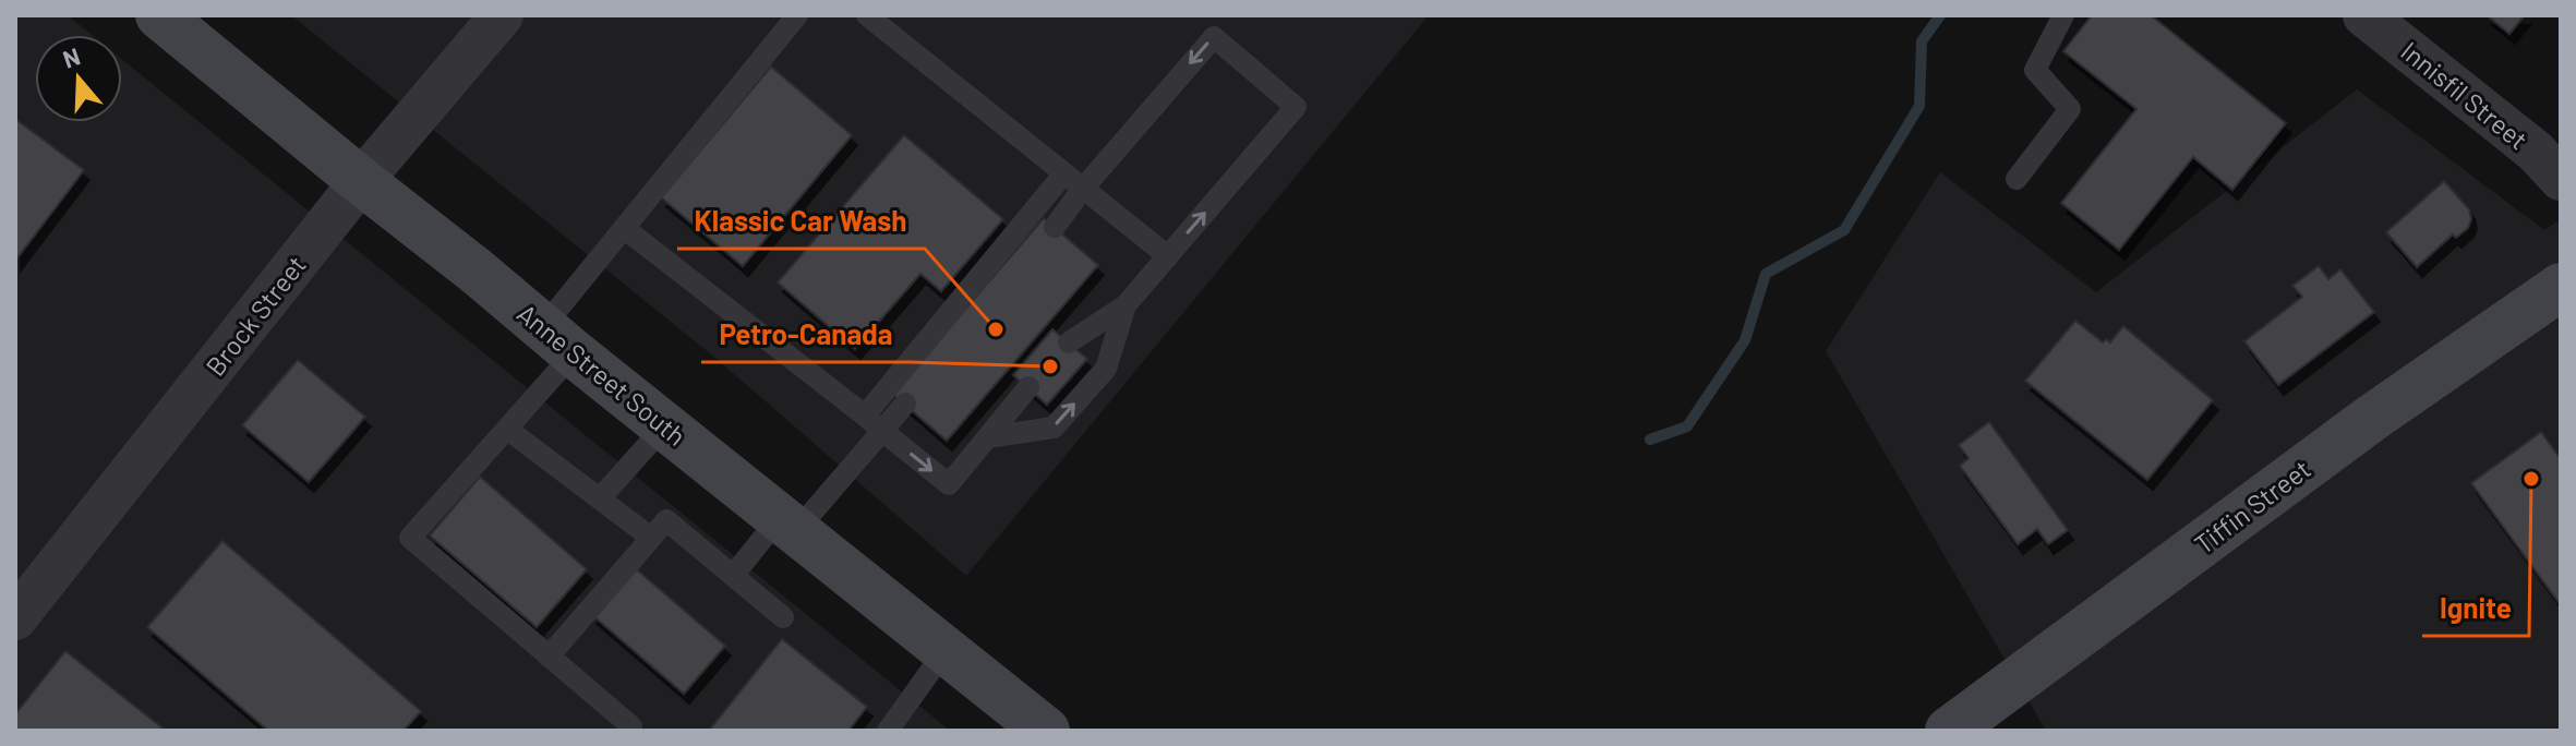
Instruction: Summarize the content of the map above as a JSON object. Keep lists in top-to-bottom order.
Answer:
{
  "streets": {
    "street": [
      "Innisfil Street",
      "Brock Street",
      "Anne Street South",
      "Tiffin Street"
    ]
  },
  "crossings": [
    ["Brock Street", "Anne Street South"]
  ],
  "places": ["Klassic Car Wash", "Petro-Canada", "Ignite"],
  "north": "top"
}
